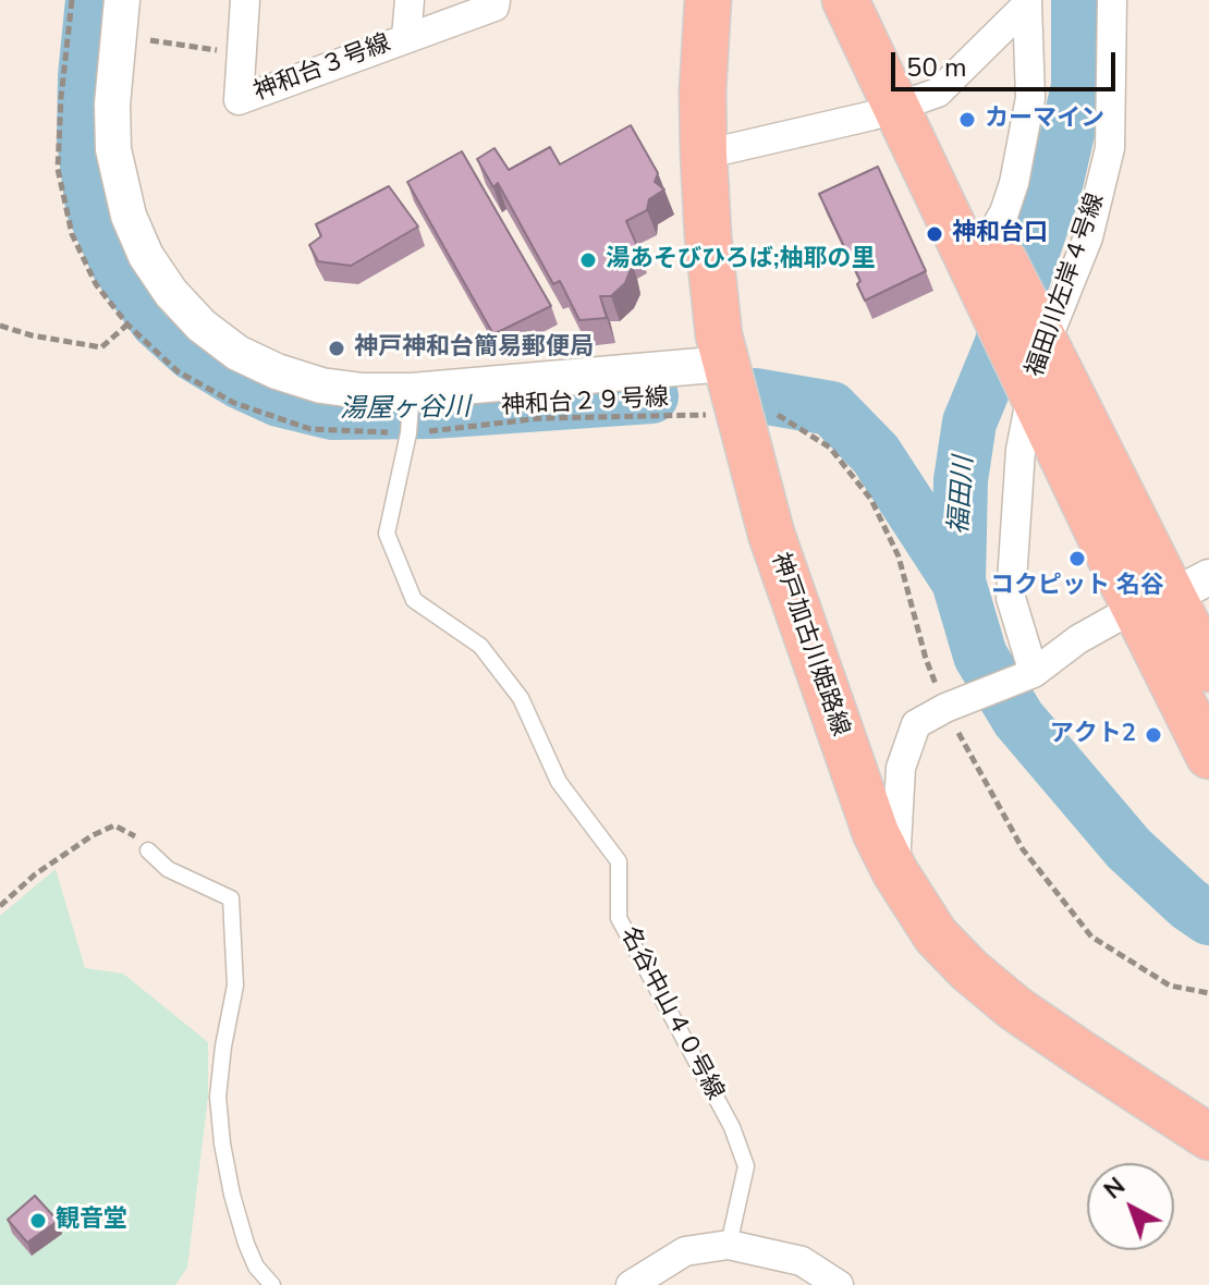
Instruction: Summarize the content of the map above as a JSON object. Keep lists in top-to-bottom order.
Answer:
{
  "streets": {
    "main road": ["神戸加古川姫路線"],
    "street": ["神和台３号線", "福田川左岸４号線"],
    "lane": ["名谷中山４０号線"],
    "path": ["神和台２９号線"]
  },
  "crossings": [
    ["神和台２９号線", "神戸加古川姫路線"],
    ["神和台２９号線", "名谷中山４０号線"]
  ],
  "water": ["湯屋ヶ谷川", "福田川"],
  "places": [
    "カーマイン",
    "神和台口",
    "湯あそびひろば;柚耶の里",
    "神戸神和台簡易郵便局",
    "コクピット 名谷",
    "アクト2",
    "観音堂"
  ],
  "scale_bar": "50 m",
  "north": "top left"
}
